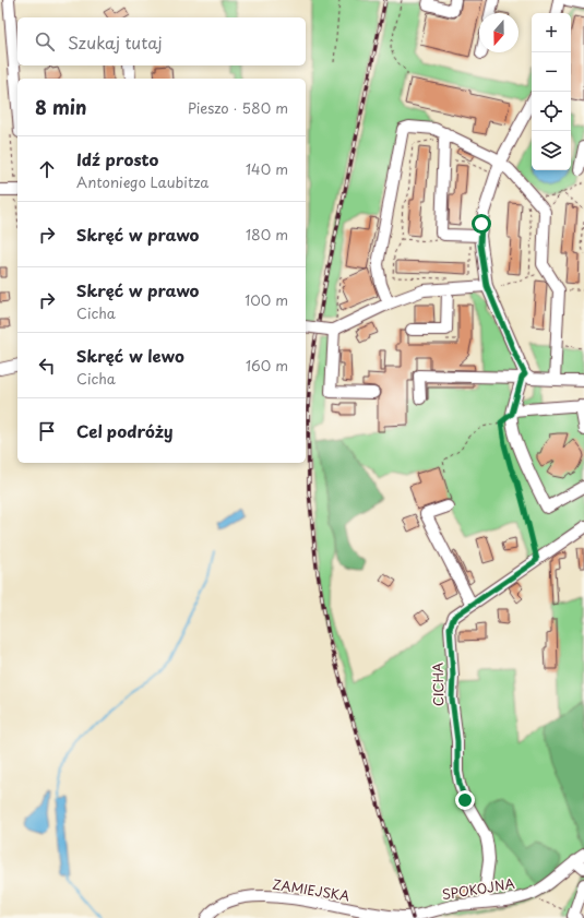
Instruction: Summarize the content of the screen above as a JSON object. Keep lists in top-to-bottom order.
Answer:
{
  "streets": {
    "street": ["CICHA", "SPOKOJNA", "ZAMIEJSKA"]
  },
  "crossings": [
    ["CICHA", "SPOKOJNA"],
    ["SPOKOJNA", "ZAMIEJSKA"]
  ],
  "north": "bottom",
  "page": {
    "map_buttons": ["+", "−"],
    "search": "Szukaj tutaj",
    "heading": ["8 min", "Pieszo · 580 m"],
    "list": [
      ["Idź prosto", "Antoniego Laubitza", "140 m"],
      ["Skręć w prawo", "180 m"],
      ["Skręć w prawo", "Cicha", "100 m"],
      ["Skręć w lewo", "Cicha", "160 m"],
      "Cel podróży"
    ]
  }
}
